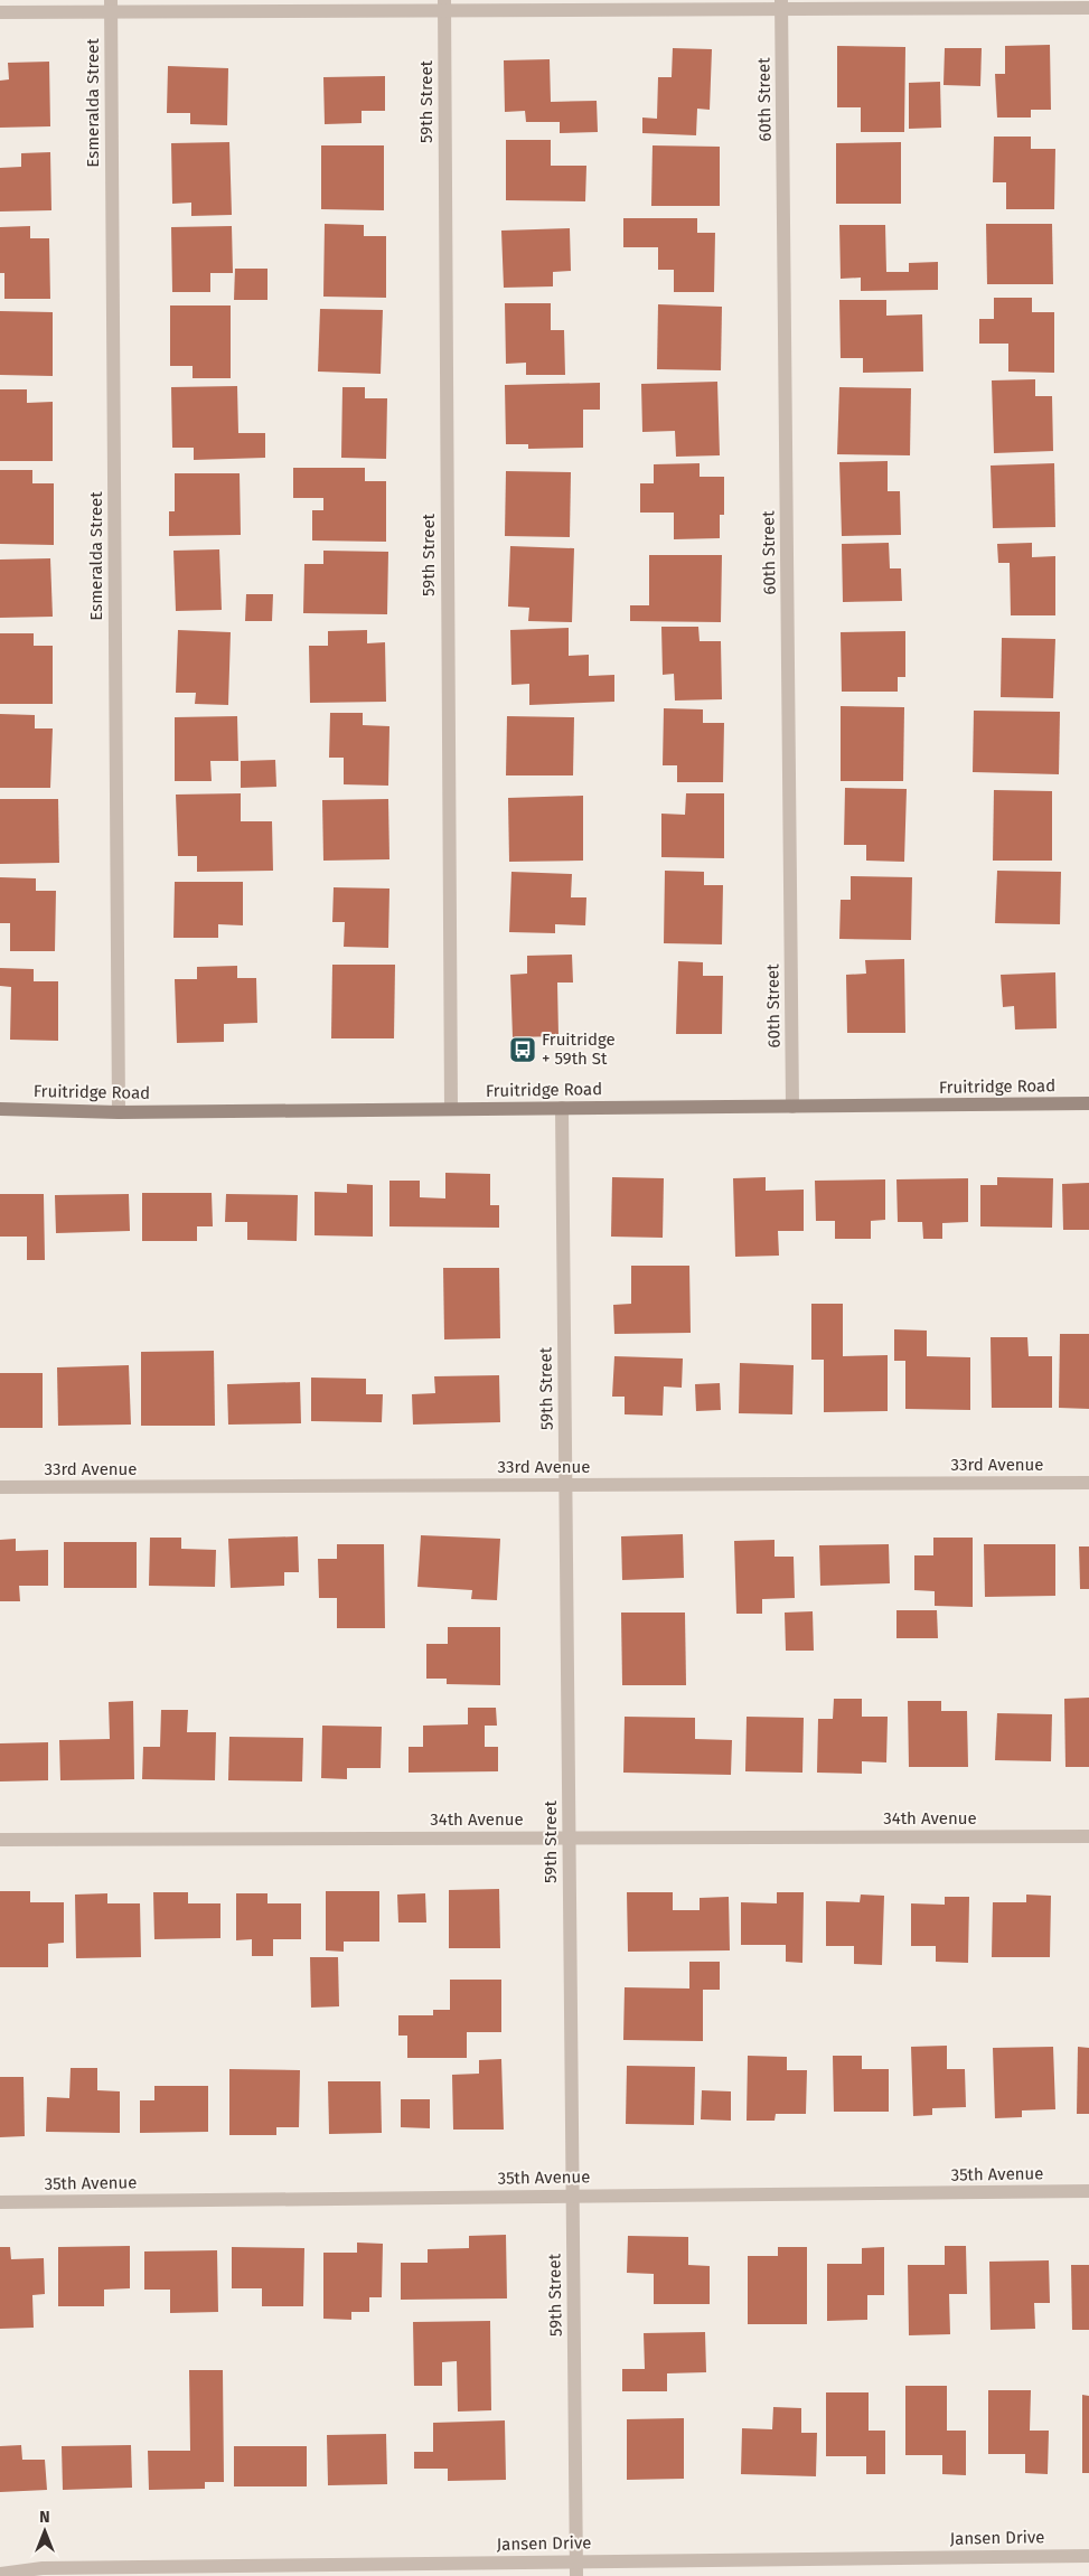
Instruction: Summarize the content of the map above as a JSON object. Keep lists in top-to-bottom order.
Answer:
{
  "streets": {
    "main road": ["Fruitridge Road"],
    "street": [
      "60th Street",
      "59th Street",
      "Esmeralda Street",
      "33rd Avenue",
      "34th Avenue",
      "35th Avenue",
      "Jansen Drive"
    ]
  },
  "crossings": [
    ["60th Street", "Fruitridge Road"],
    ["59th Street", "Fruitridge Road"],
    ["59th Street", "33rd Avenue"],
    ["59th Street", "34th Avenue"],
    ["59th Street", "35th Avenue"],
    ["59th Street", "Jansen Drive"],
    ["Esmeralda Street", "Fruitridge Road"]
  ],
  "places": {
    "bus stop": ["Fruitridge + 59th St"]
  },
  "north": "top"
}
